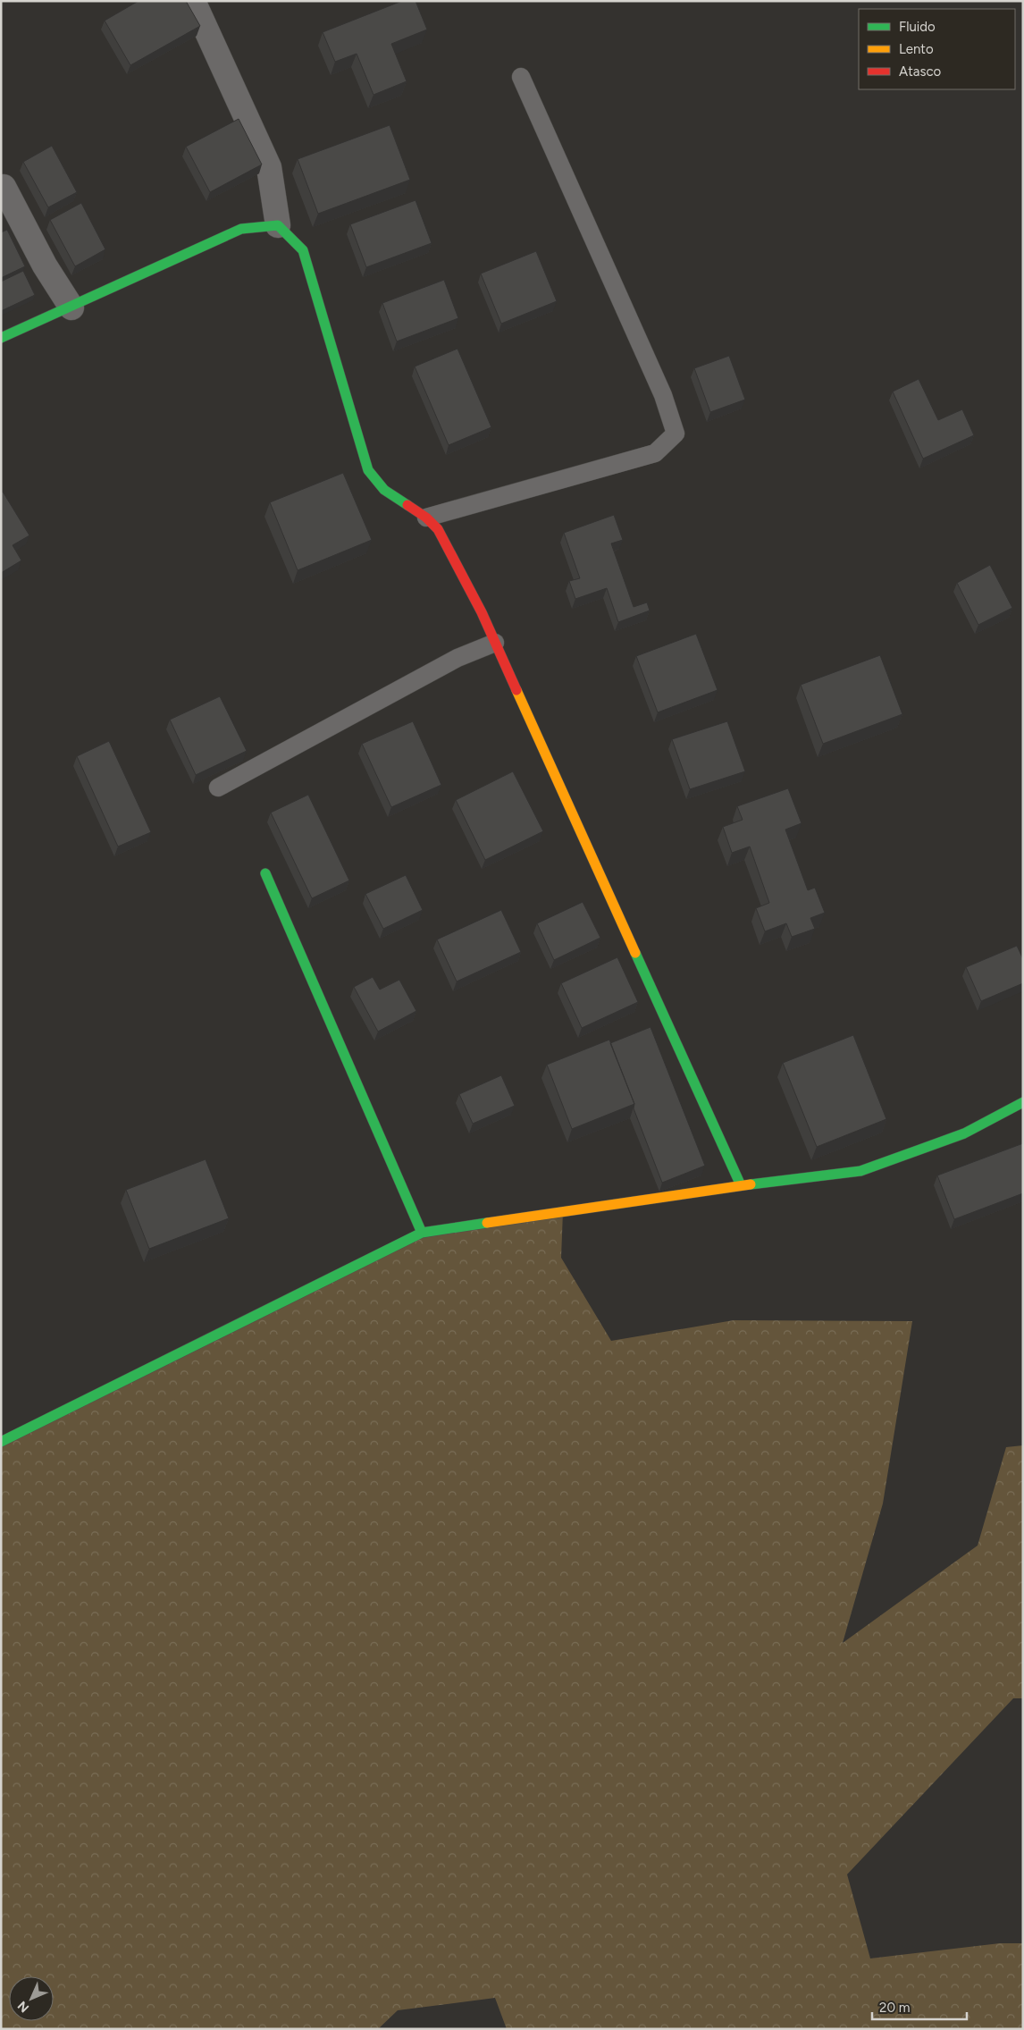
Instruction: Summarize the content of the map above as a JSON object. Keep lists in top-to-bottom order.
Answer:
{
  "legend": ["Fluido", "Lento", "Atasco"],
  "scale_bar": "20 m",
  "north": "bottom left"
}
